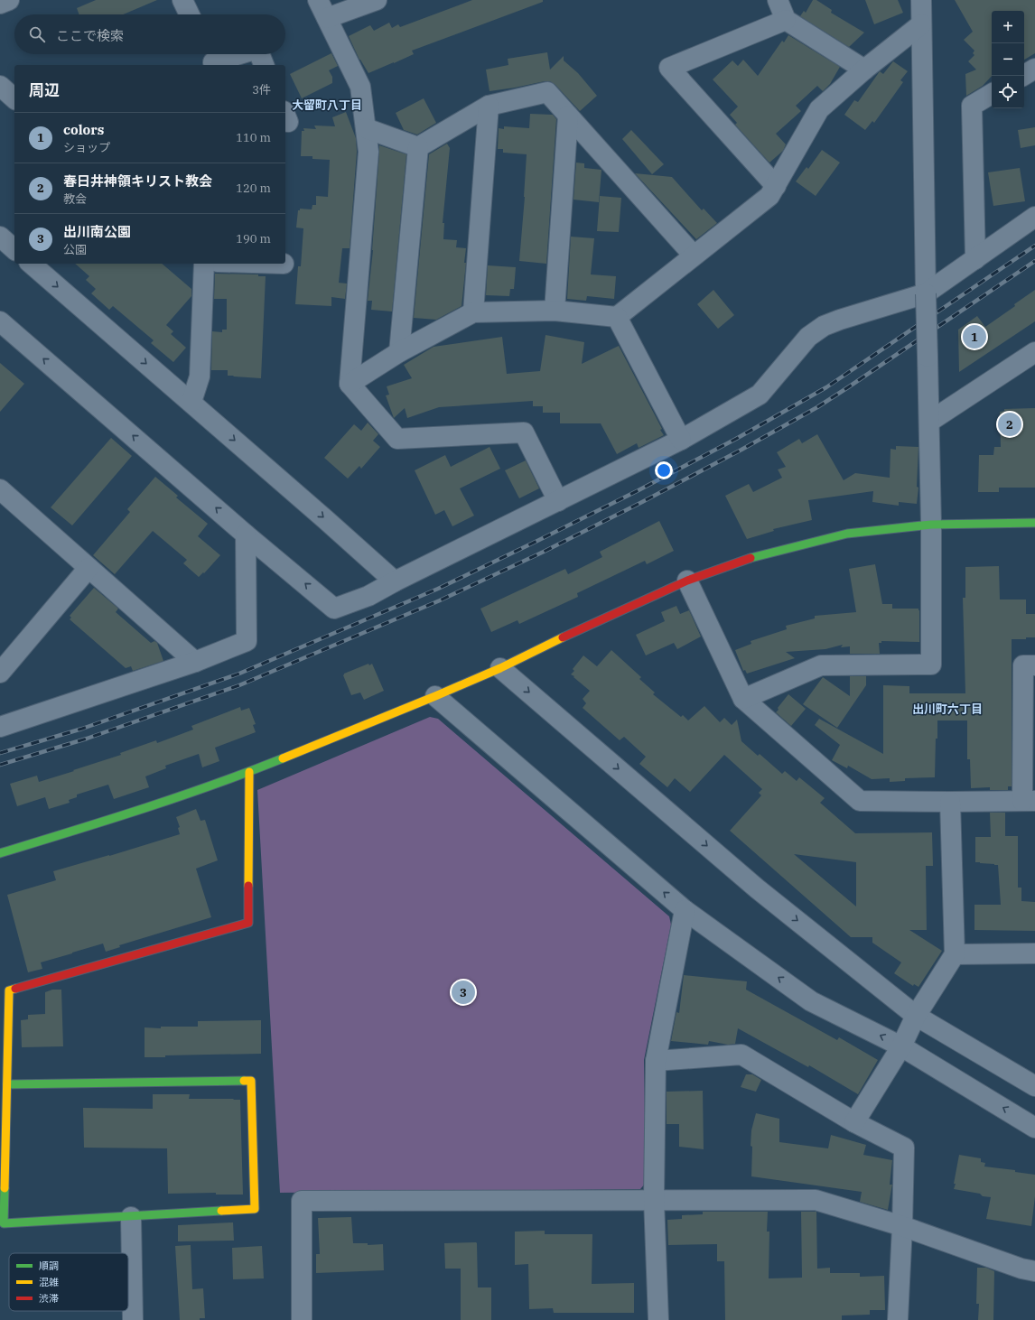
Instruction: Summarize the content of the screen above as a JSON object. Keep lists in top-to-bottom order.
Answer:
{
  "districts": ["大留町八丁目", "出川町六丁目"],
  "legend": ["順調", "混雑", "渋滞"],
  "page": {
    "map_buttons": ["+", "−"],
    "search": "ここで検索",
    "heading": ["周辺", "3件"],
    "list": [
      {
        "mark": "1",
        "name": "colors",
        "note": "ショップ",
        "value": "110 m"
      },
      {
        "mark": "2",
        "name": "春日井神領キリスト教会",
        "note": "教会",
        "value": "120 m"
      },
      {
        "mark": "3",
        "name": "出川南公園",
        "note": "公園",
        "value": "190 m"
      }
    ],
    "pins": ["1", "2", "3"]
  }
}
